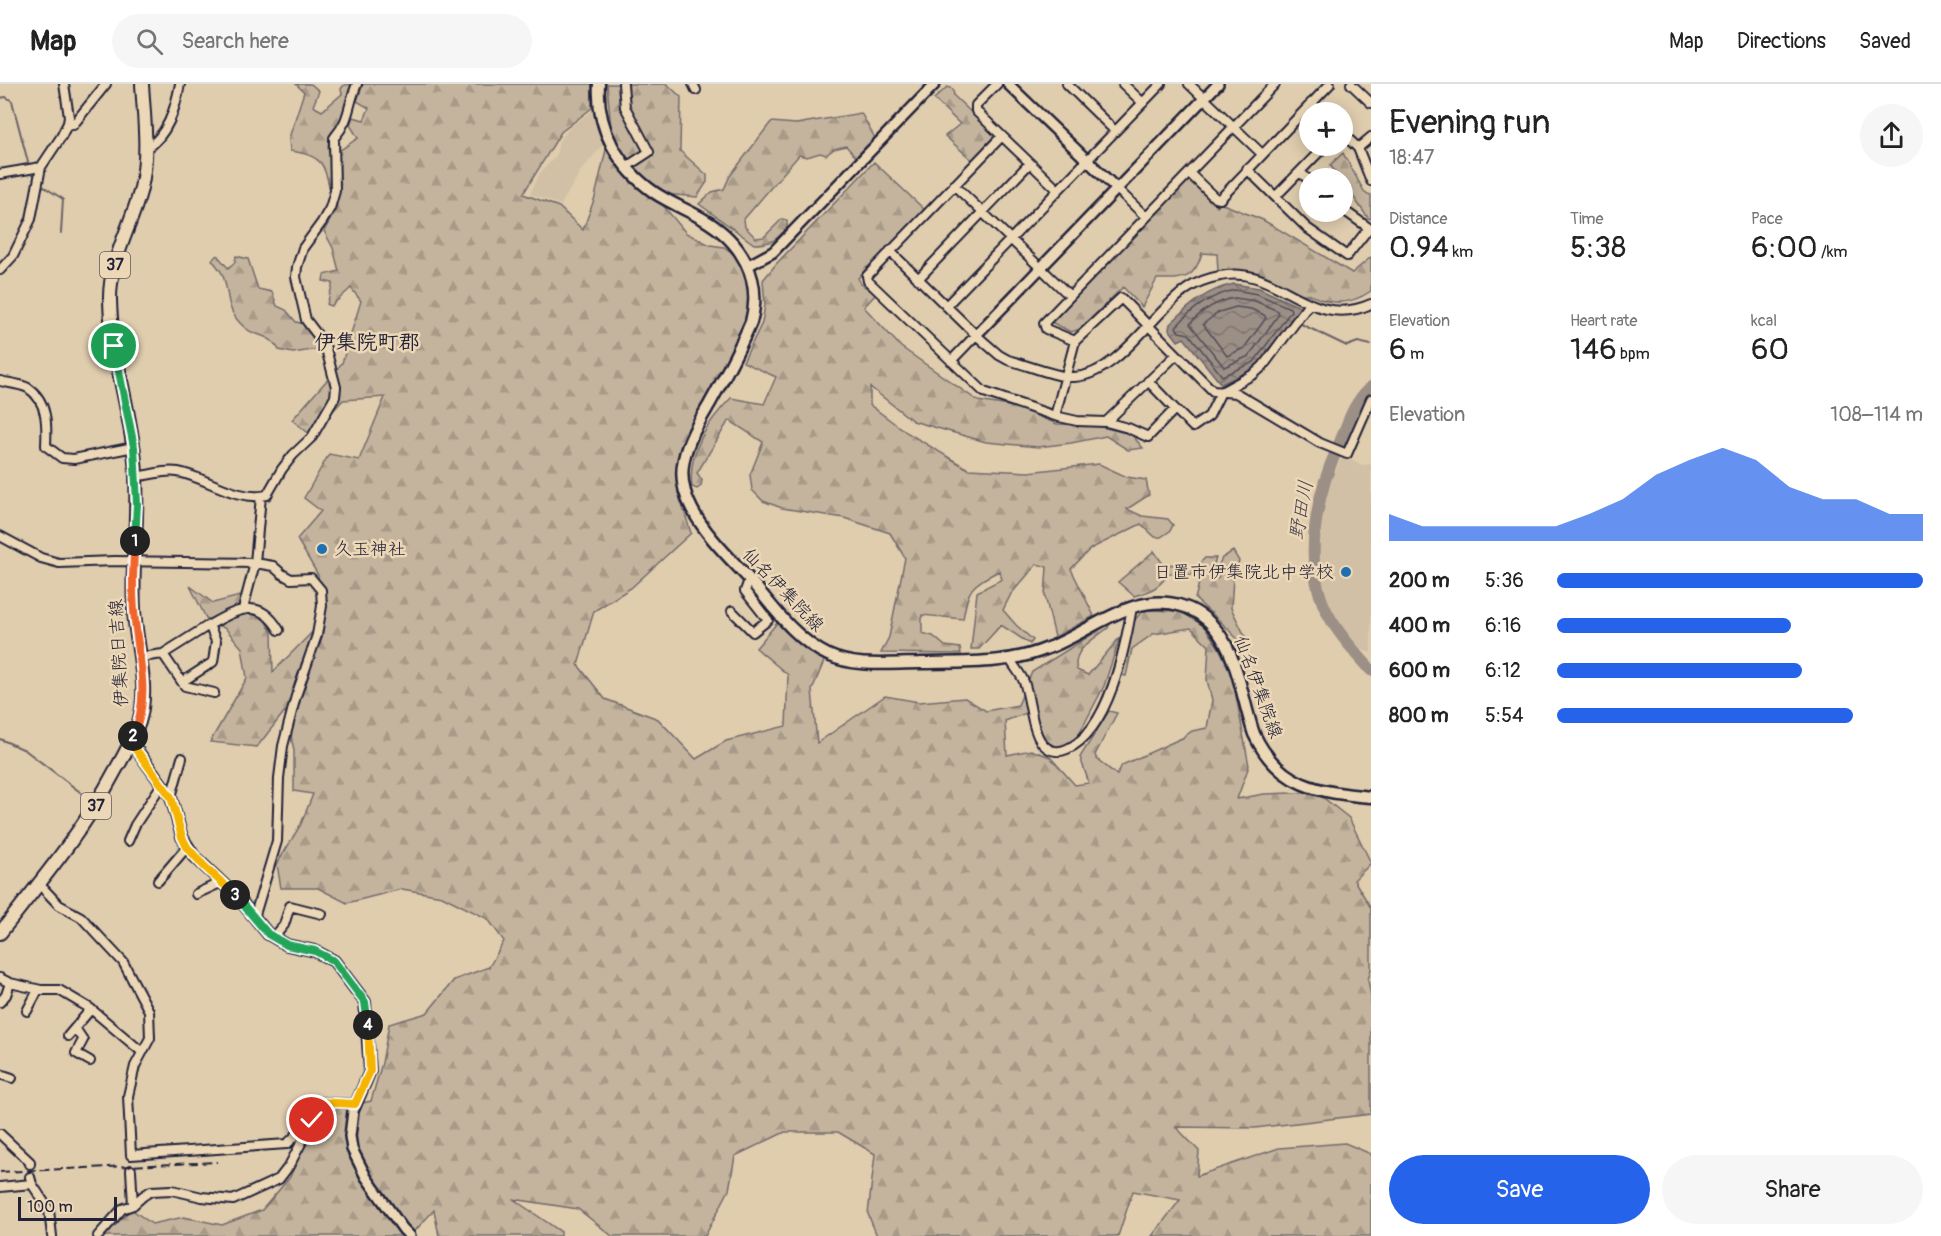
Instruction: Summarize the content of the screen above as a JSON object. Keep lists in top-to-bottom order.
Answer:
{
  "streets": {
    "main road": ["37", "仙名伊集院線", "伊集院日吉線"]
  },
  "districts": ["伊集院町郡"],
  "water": ["野田川"],
  "places": ["久玉神社", "日置市伊集院北中学校"],
  "scale_bar": "100 m",
  "page": {
    "header": "Map",
    "search": "Search here",
    "nav": ["Map", "Directions", "Saved"],
    "heading": ["Evening run", "18:47"],
    "map_buttons": ["+", "−"],
    "stats": [
      ["Distance", "0.94 km"],
      ["Time", "5:38"],
      ["Pace", "6:00 /km"],
      ["Elevation", "6 m"],
      ["Heart rate", "146 bpm"],
      ["kcal", "60"]
    ],
    "chart": ["Elevation", "108–114 m"],
    "pins": [
      "1",
      "2",
      "3",
      "4"
    ],
    "list": [
      {
        "name": "200 m",
        "note": "5:36"
      },
      {
        "name": "400 m",
        "note": "6:16"
      },
      {
        "name": "600 m",
        "note": "6:12"
      },
      {
        "name": "800 m",
        "note": "5:54"
      }
    ],
    "buttons": ["Save", "Share"],
    "scale": "100 m"
  }
}
